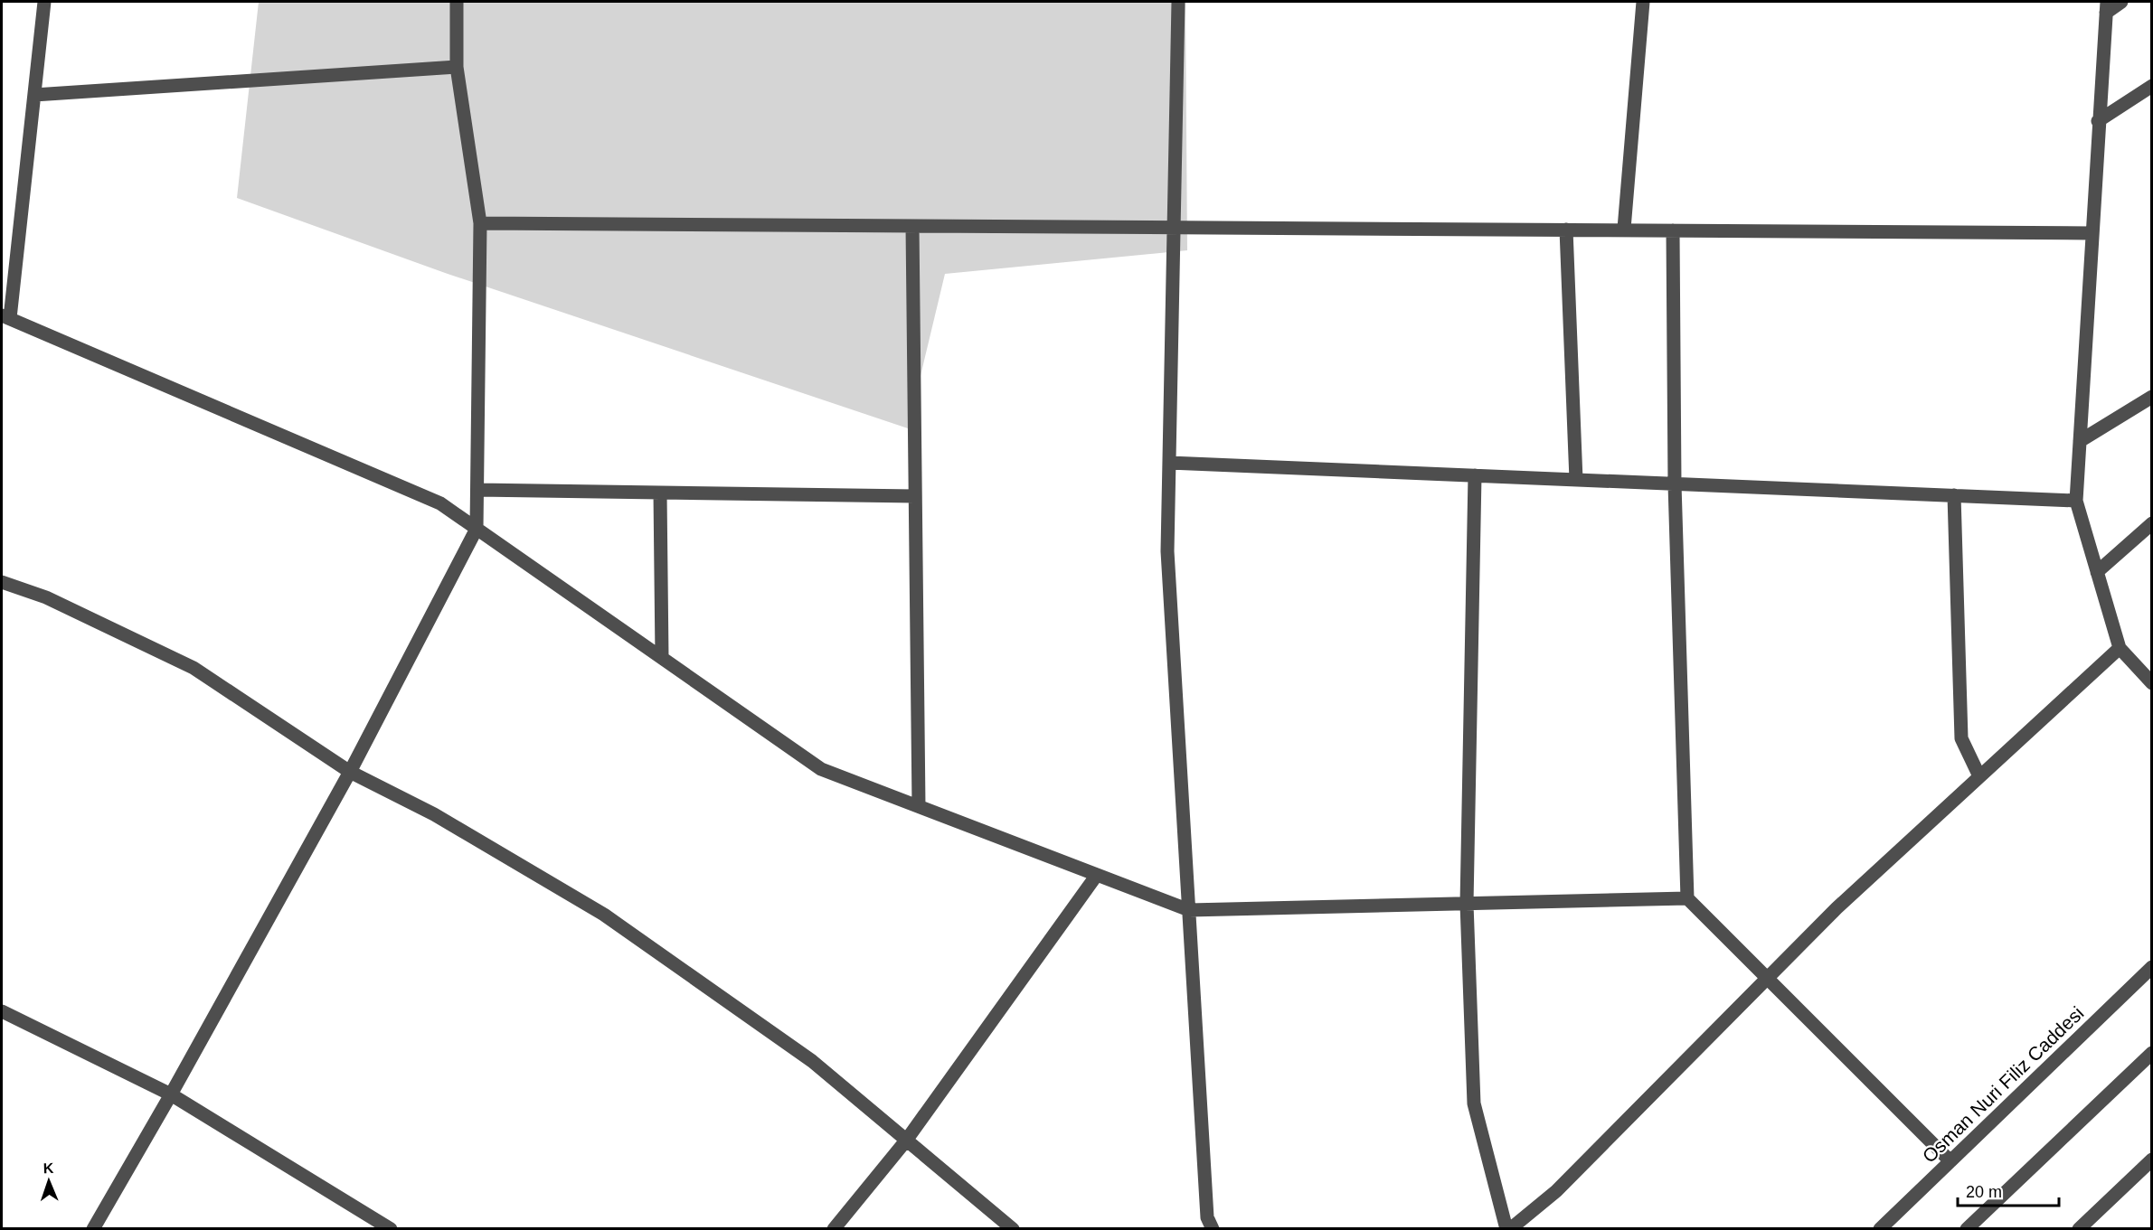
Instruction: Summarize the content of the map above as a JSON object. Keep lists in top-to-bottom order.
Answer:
{
  "streets": {
    "street": ["Osman Nuri Filiz Caddesi"]
  },
  "scale_bar": "20 m",
  "north": "top"
}
